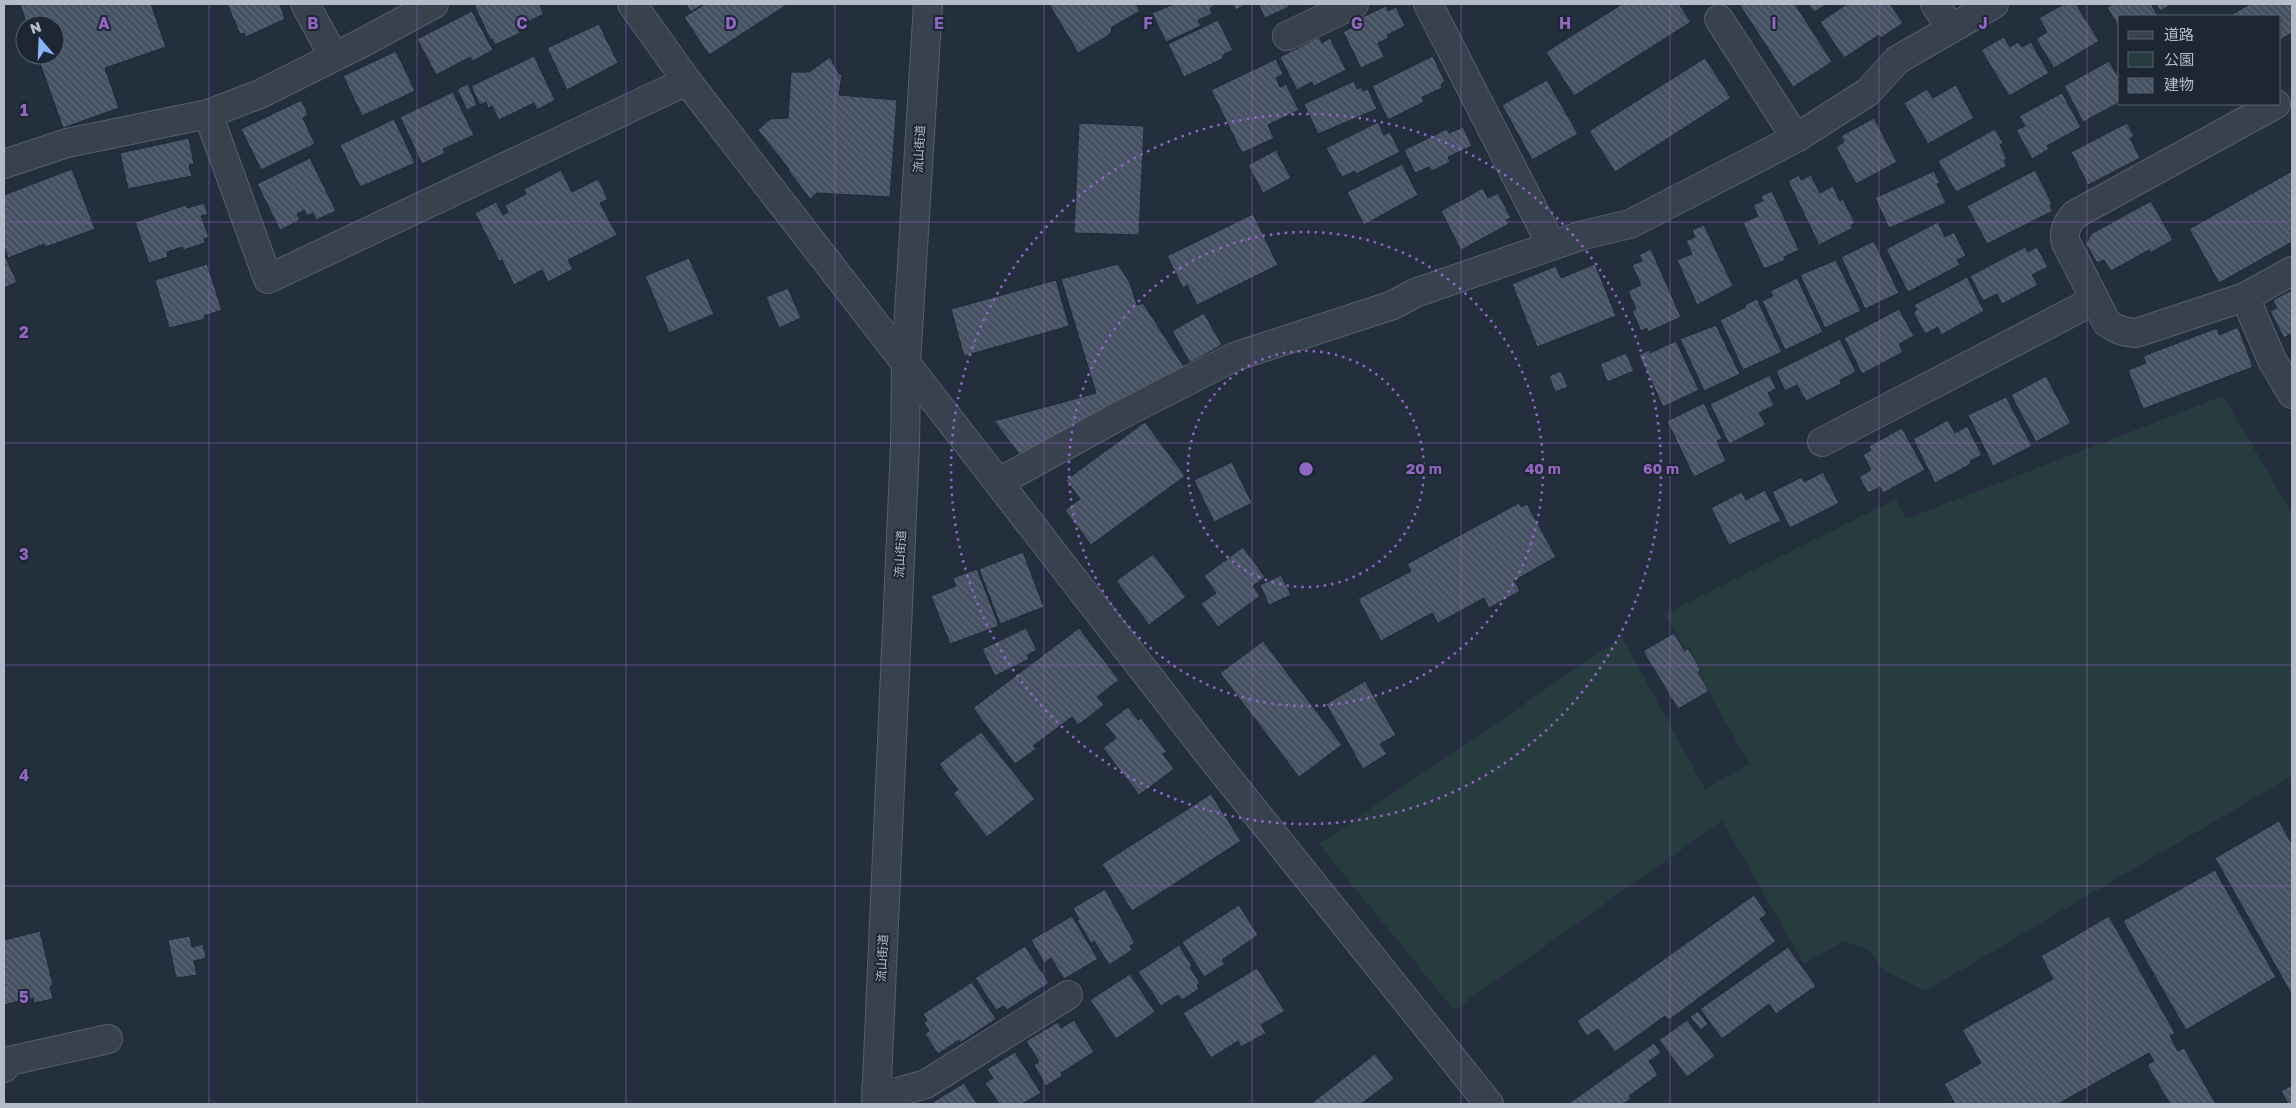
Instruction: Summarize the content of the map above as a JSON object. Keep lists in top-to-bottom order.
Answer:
{
  "streets": {
    "street": ["流山街道"]
  },
  "legend": ["道路", "公園", "建物"],
  "north": "top",
  "grid": {
    "columns": [
      "A",
      "B",
      "C",
      "D",
      "E",
      "F",
      "G",
      "H",
      "I",
      "J"
    ],
    "rows": [
      "1",
      "2",
      "3",
      "4",
      "5"
    ]
  },
  "rings": ["20 m", "40 m", "60 m"]
}
